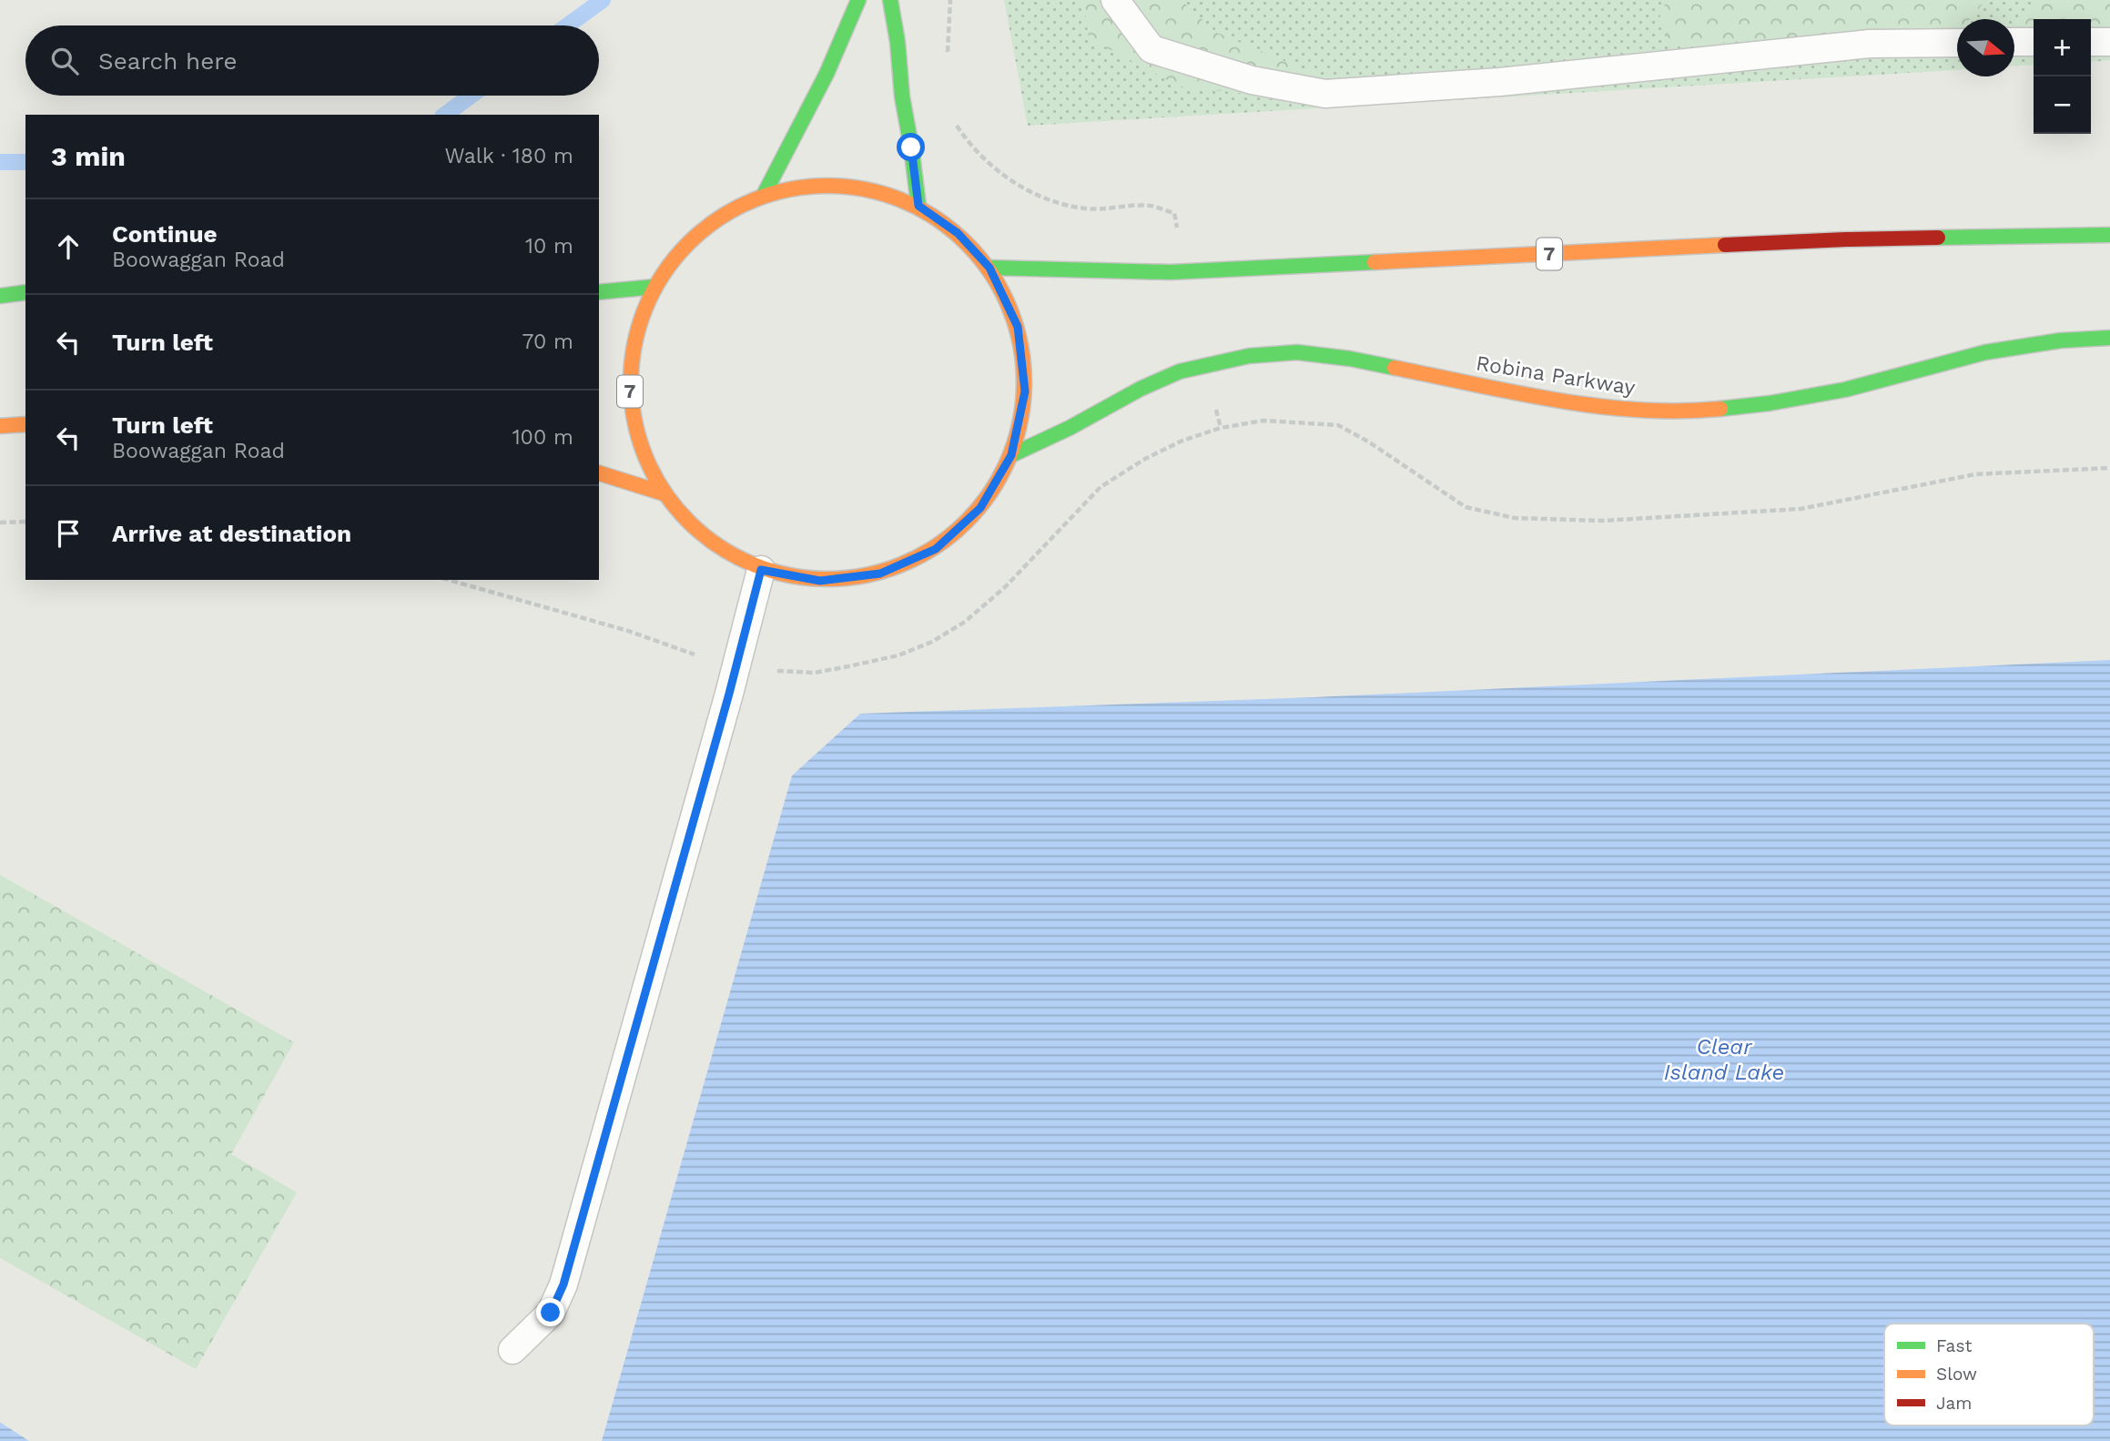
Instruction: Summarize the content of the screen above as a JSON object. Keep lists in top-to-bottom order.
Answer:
{
  "streets": {
    "main road": ["7", "Robina Parkway"]
  },
  "crossings": [
    ["7", "Robina Parkway"]
  ],
  "water": ["Clear Island Lake"],
  "legend": ["Fast", "Slow", "Jam"],
  "north": "right",
  "page": {
    "map_buttons": ["+", "−"],
    "search": "Search here",
    "heading": ["3 min", "Walk · 180 m"],
    "list": [
      ["Continue", "Boowaggan Road", "10 m"],
      ["Turn left", "70 m"],
      ["Turn left", "Boowaggan Road", "100 m"],
      "Arrive at destination"
    ]
  }
}
